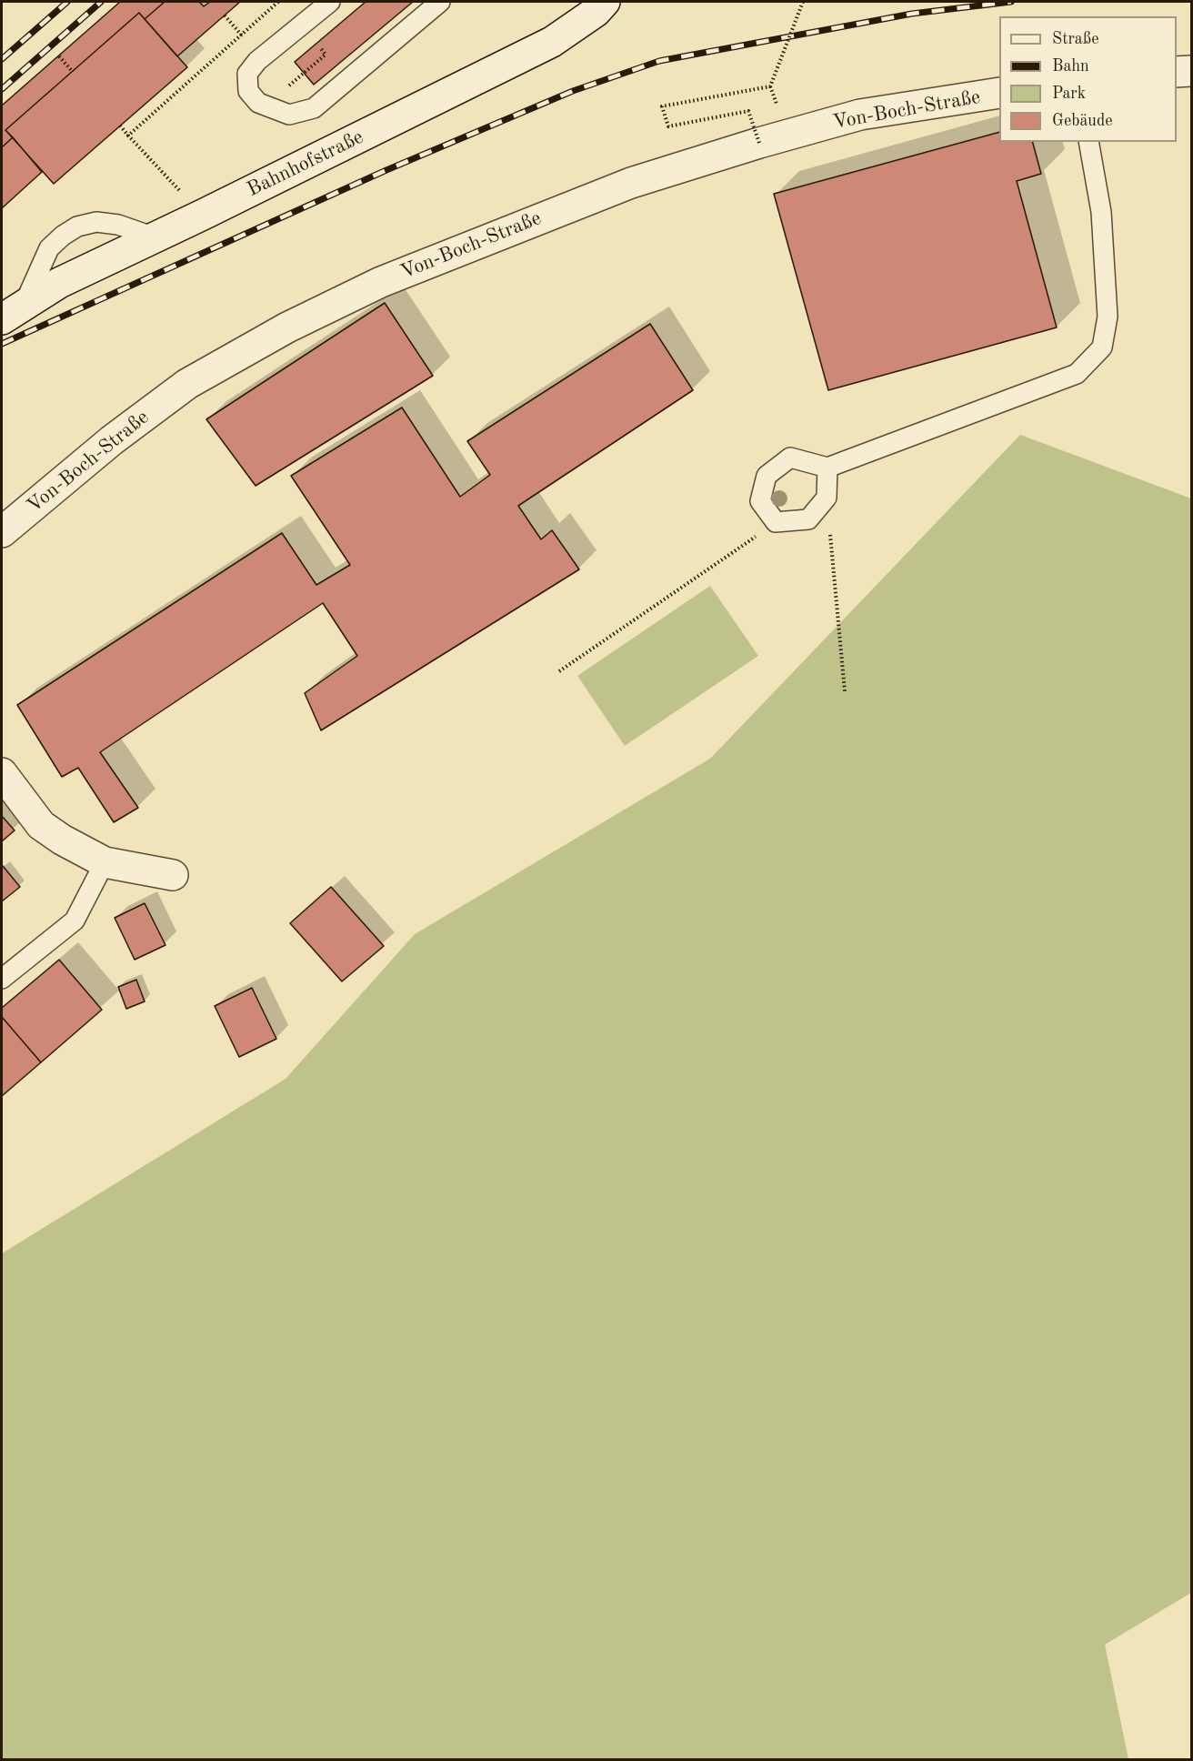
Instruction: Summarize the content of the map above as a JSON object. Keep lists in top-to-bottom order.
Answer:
{
  "streets": {
    "street": ["Von-Boch-Straße", "Bahnhofstraße"]
  },
  "legend": [
    "Straße",
    "Bahn",
    "Park",
    "Gebäude"
  ]
}
